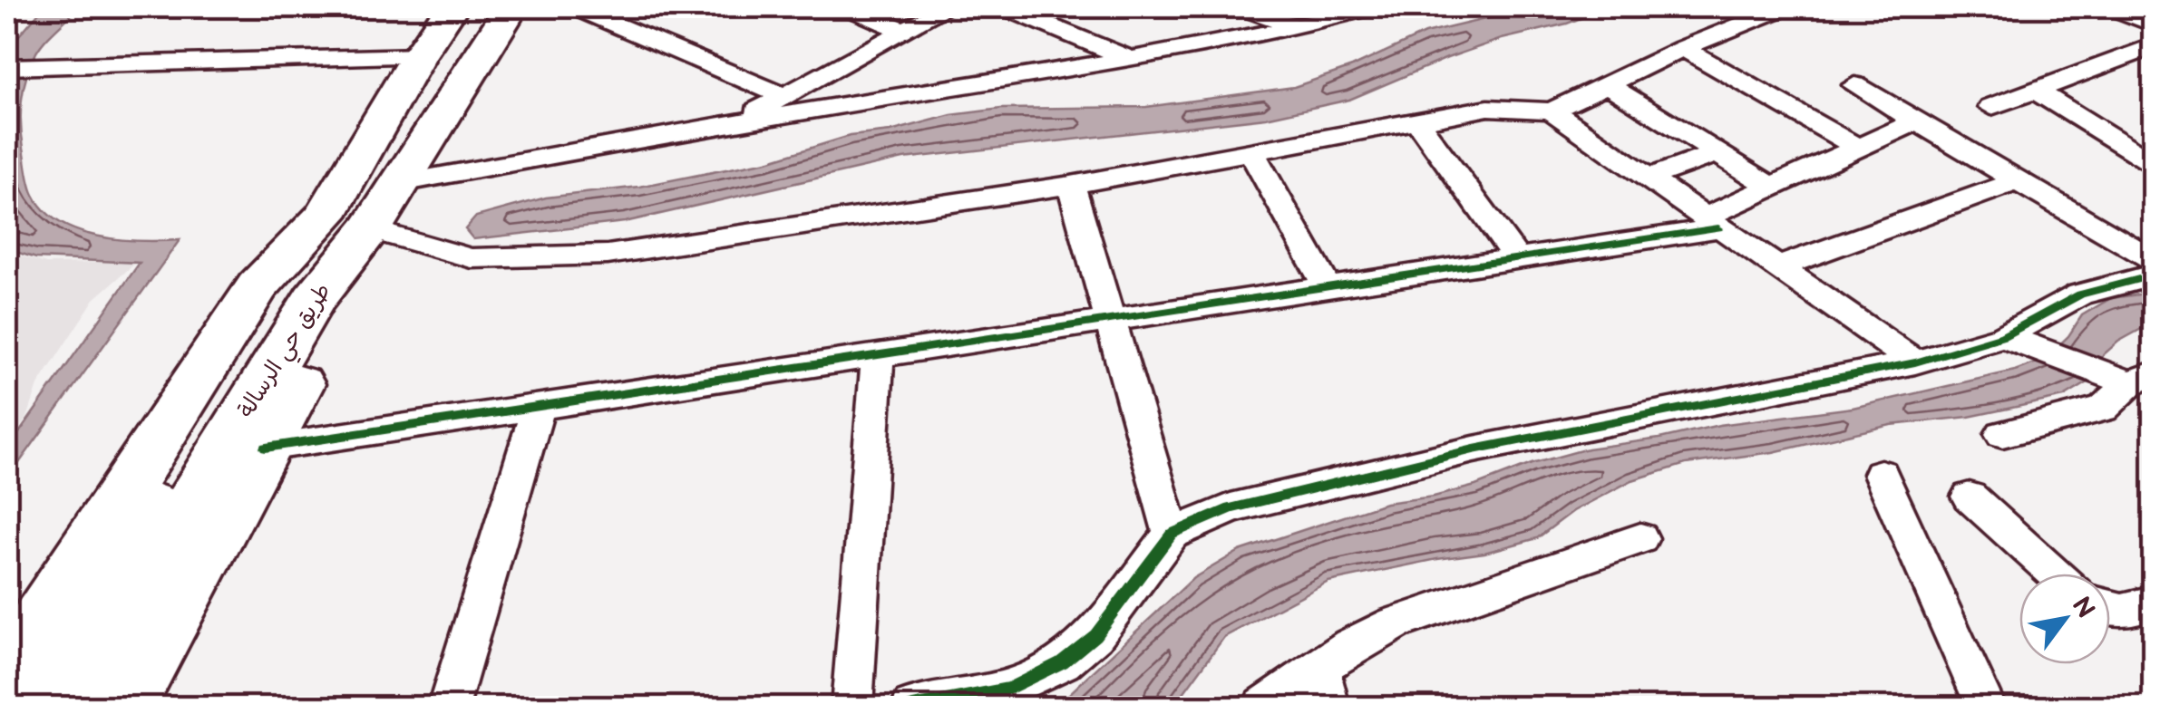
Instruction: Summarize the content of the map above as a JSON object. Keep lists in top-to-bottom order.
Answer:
{
  "streets": {
    "main road": ["طريق حي الرسالة"]
  },
  "north": "top right"
}
